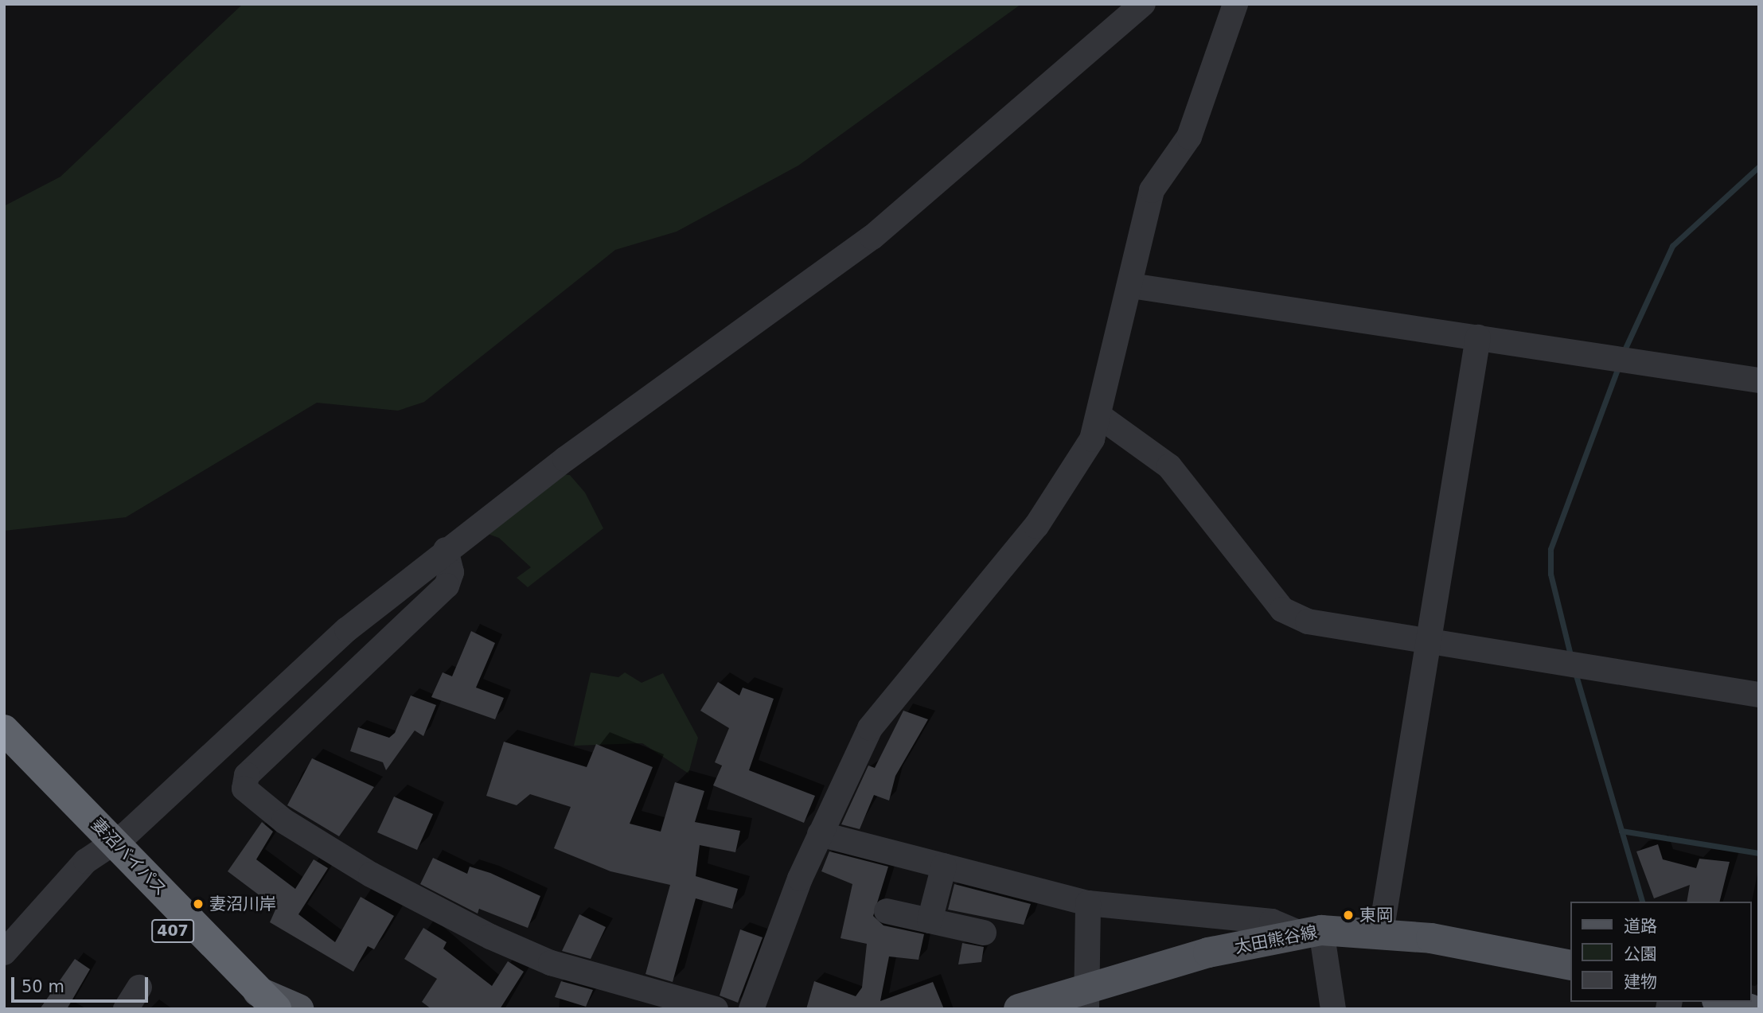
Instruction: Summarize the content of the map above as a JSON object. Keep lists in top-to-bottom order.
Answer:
{
  "streets": {
    "highway": ["妻沼バイパス", "407"],
    "main road": ["太田熊谷線"]
  },
  "places": ["妻沼川岸", "東岡"],
  "legend": ["道路", "公園", "建物"],
  "scale_bar": "50 m"
}
